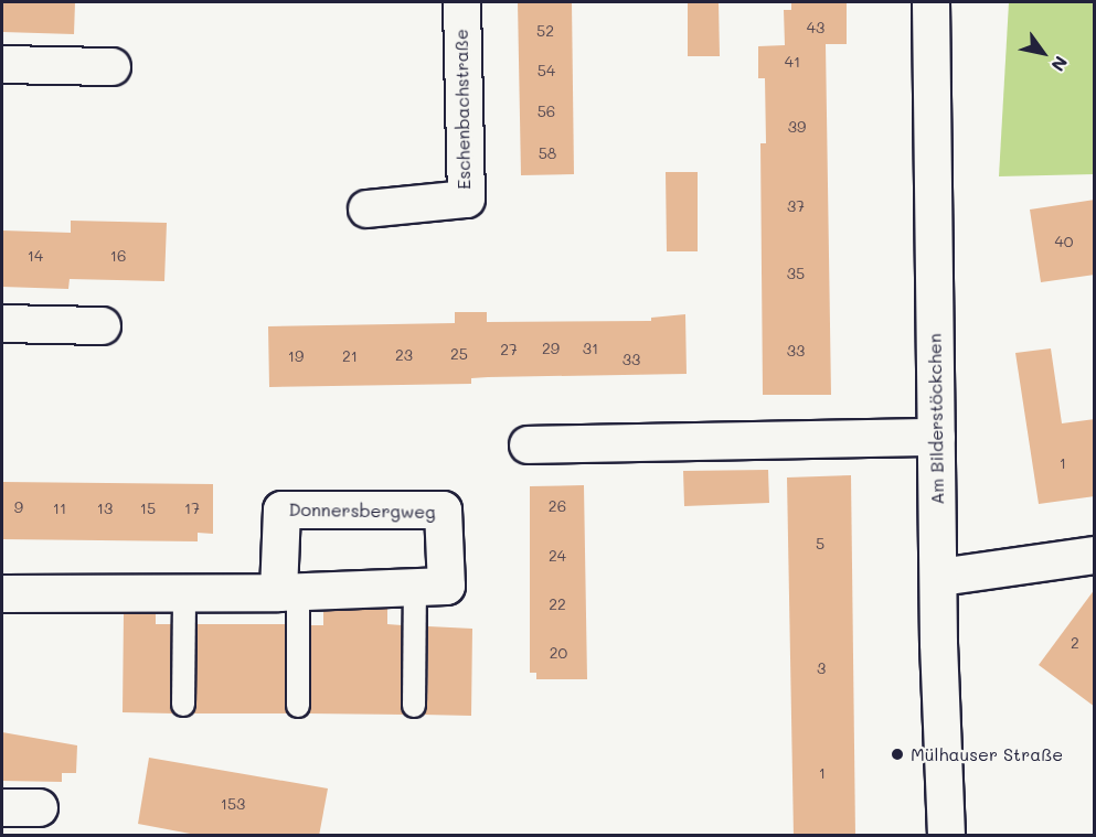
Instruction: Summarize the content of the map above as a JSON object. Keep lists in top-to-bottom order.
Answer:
{
  "streets": {
    "street": ["Eschenbachstraße", "Am Bilderstöckchen", "Donnersbergweg"]
  },
  "places": ["Mülhauser Straße"],
  "house_numbers": [
    "43",
    "52",
    "41",
    "54",
    "56",
    "39",
    "58",
    "37",
    "40",
    "14",
    "16",
    "35",
    "29",
    "31",
    "27",
    "33",
    "25",
    "23",
    "19",
    "21",
    "33",
    "1",
    "26",
    "9",
    "11",
    "13",
    "15",
    "17",
    "5",
    "24",
    "22",
    "2",
    "20",
    "3",
    "1",
    "153"
  ],
  "north": "bottom right"
}
